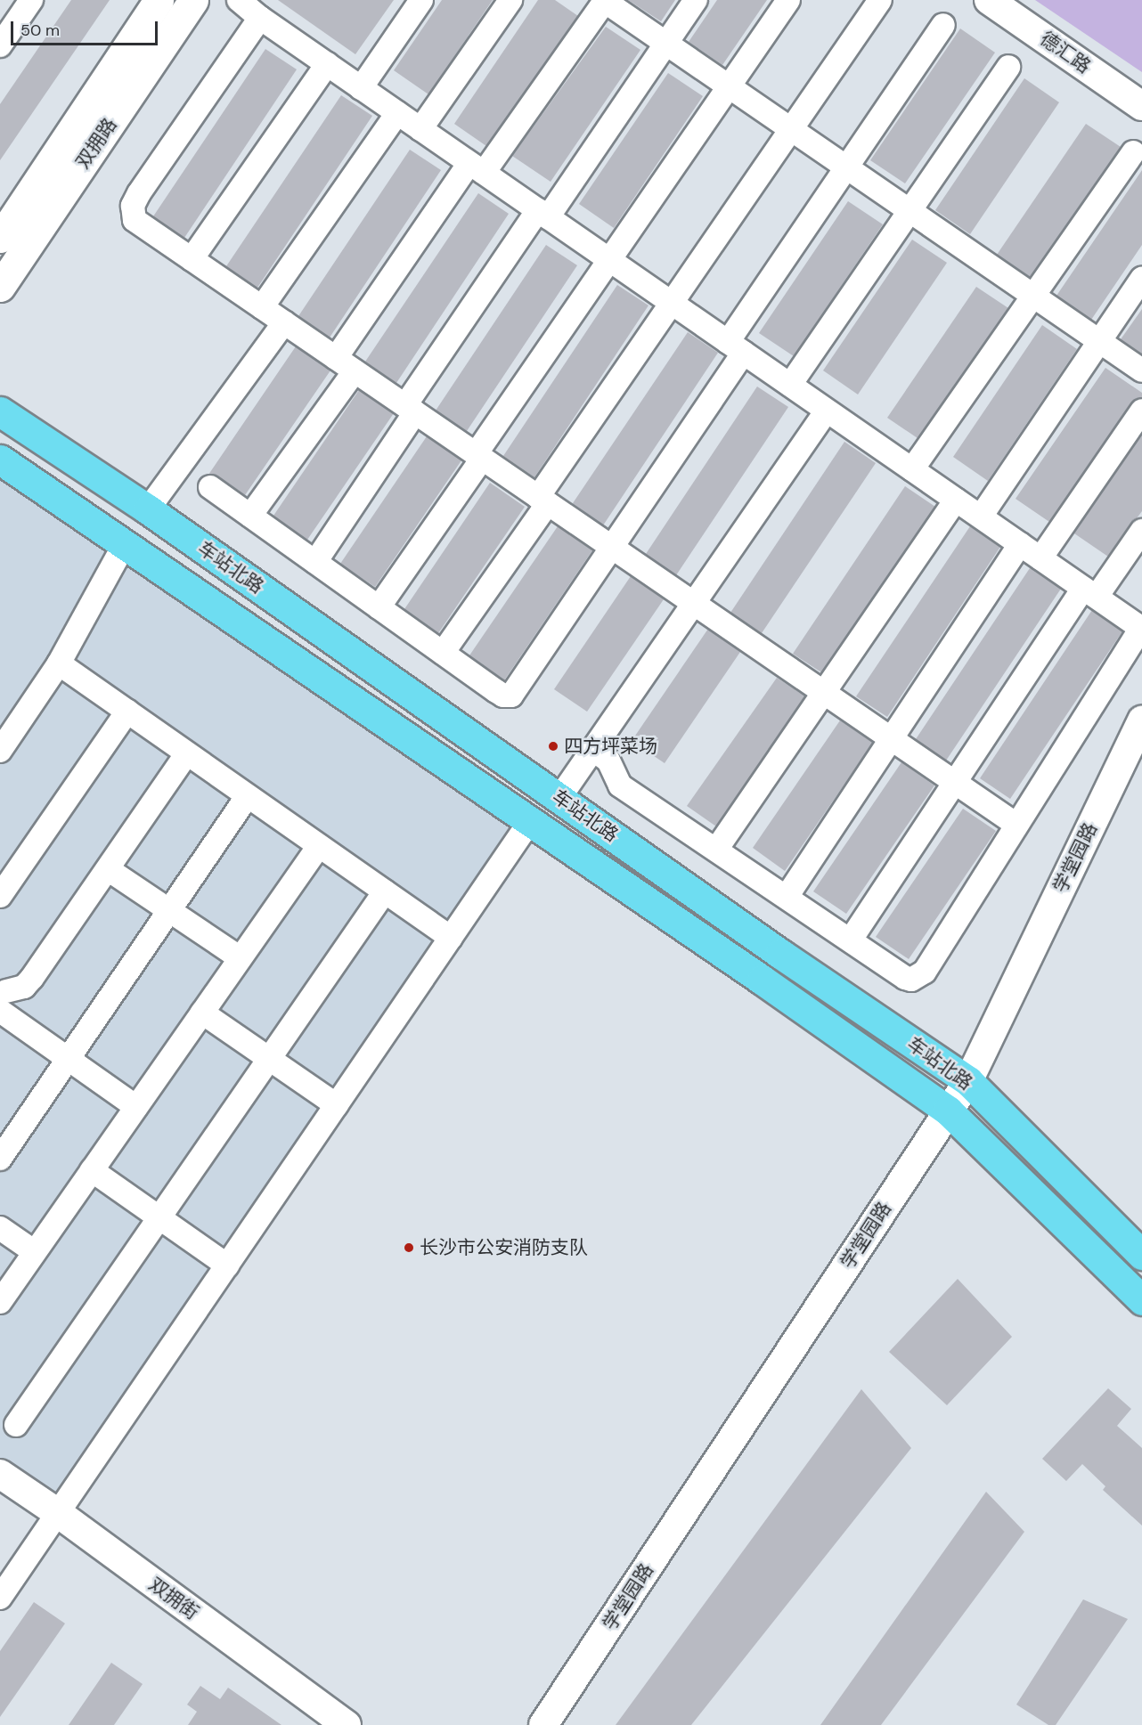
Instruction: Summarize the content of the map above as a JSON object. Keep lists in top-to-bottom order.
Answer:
{
  "streets": {
    "main road": ["双拥路", "车站北路"],
    "street": ["德汇路", "学堂园路", "双拥街"]
  },
  "crossings": [
    ["车站北路", "学堂园路"]
  ],
  "places": ["四方坪菜场", "长沙市公安消防支队"],
  "scale_bar": "50 m"
}
